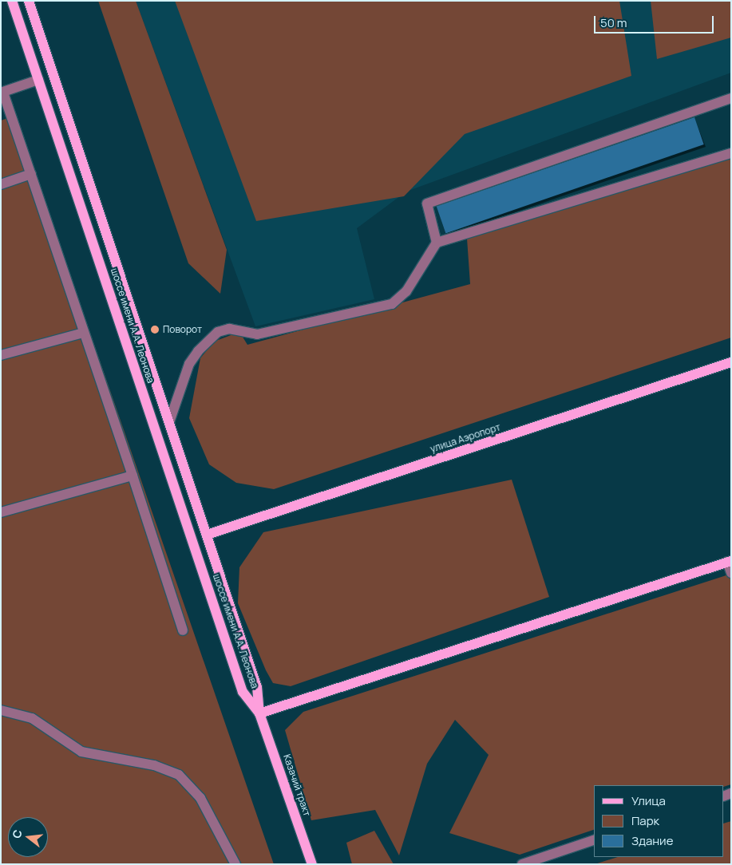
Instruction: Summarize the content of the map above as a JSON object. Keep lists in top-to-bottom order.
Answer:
{
  "streets": {
    "main road": ["шоссе имени А.А. Леонова", "улица Аэропорт", "Казачий тракт"]
  },
  "crossings": [
    ["шоссе имени А.А. Леонова", "улица Аэропорт"],
    ["шоссе имени А.А. Леонова", "Казачий тракт"]
  ],
  "places": ["Поворот"],
  "legend": ["Улица", "Парк", "Здание"],
  "scale_bar": "50 m",
  "north": "left"
}
